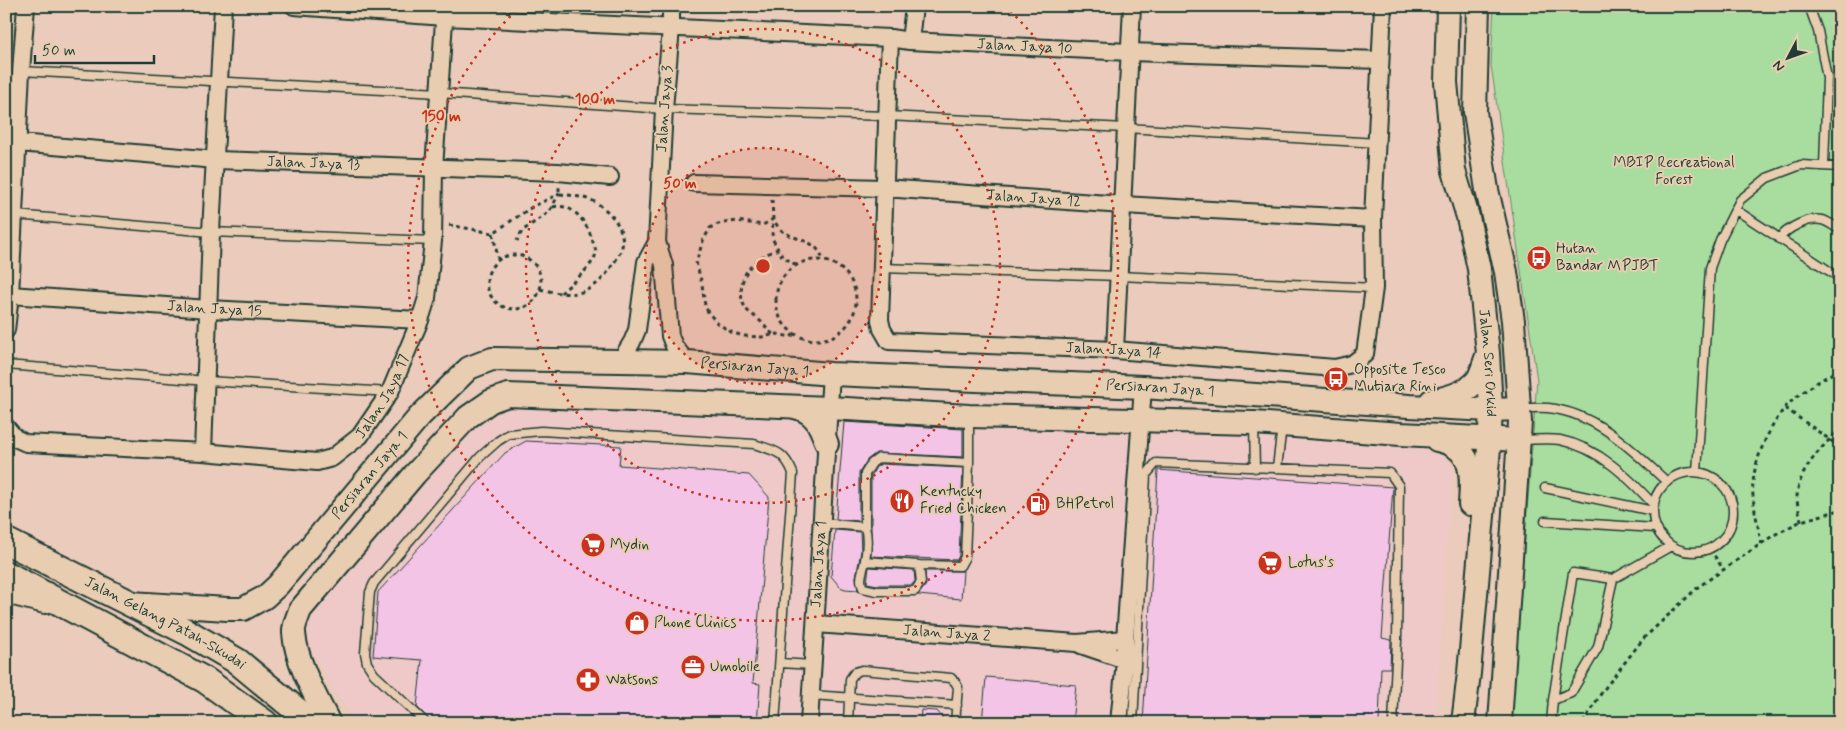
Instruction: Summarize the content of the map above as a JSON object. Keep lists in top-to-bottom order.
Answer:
{
  "streets": {
    "main road": ["Jalan Seri Orkid", "Persiaran Jaya 1", "Jalan Gelang Patah-Skudai"],
    "street": [
      "Jalan Jaya 10",
      "Jalan Jaya 3",
      "Jalan Jaya 13",
      "Jalan Jaya 12",
      "Jalan Jaya 15",
      "Jalan Jaya 14",
      "Jalan Jaya 17",
      "Jalan Jaya 1",
      "Jalan Jaya 2"
    ]
  },
  "crossings": [
    ["Jalan Jaya 10", "Jalan Jaya 3"],
    ["Jalan Jaya 10", "Jalan Jaya 17"],
    ["Jalan Jaya 13", "Jalan Jaya 17"],
    ["Jalan Jaya 15", "Jalan Jaya 17"],
    ["Jalan Seri Orkid", "Persiaran Jaya 1"],
    ["Persiaran Jaya 1", "Jalan Jaya 1"],
    ["Persiaran Jaya 1", "Jalan Gelang Patah-Skudai"],
    ["Jalan Jaya 1", "Jalan Jaya 2"]
  ],
  "parks": ["MBIP Recreational Forest"],
  "places": {
    "bus stop": ["Hutan Bandar MPJBT", "Opposite Tesco Mutiara Rini"],
    "restaurant": ["Kentucky Fried Chicken"],
    "fuel station": ["BHPetrol"],
    "supermarket": ["Mydin", "Lotus's"],
    "shop": ["Phone Clinics"],
    "office": ["Umobile"],
    "pharmacy": ["Watsons"]
  },
  "scale_bar": "50 m",
  "north": "bottom left",
  "rings": ["100 m", "150 m", "50 m"]
}
